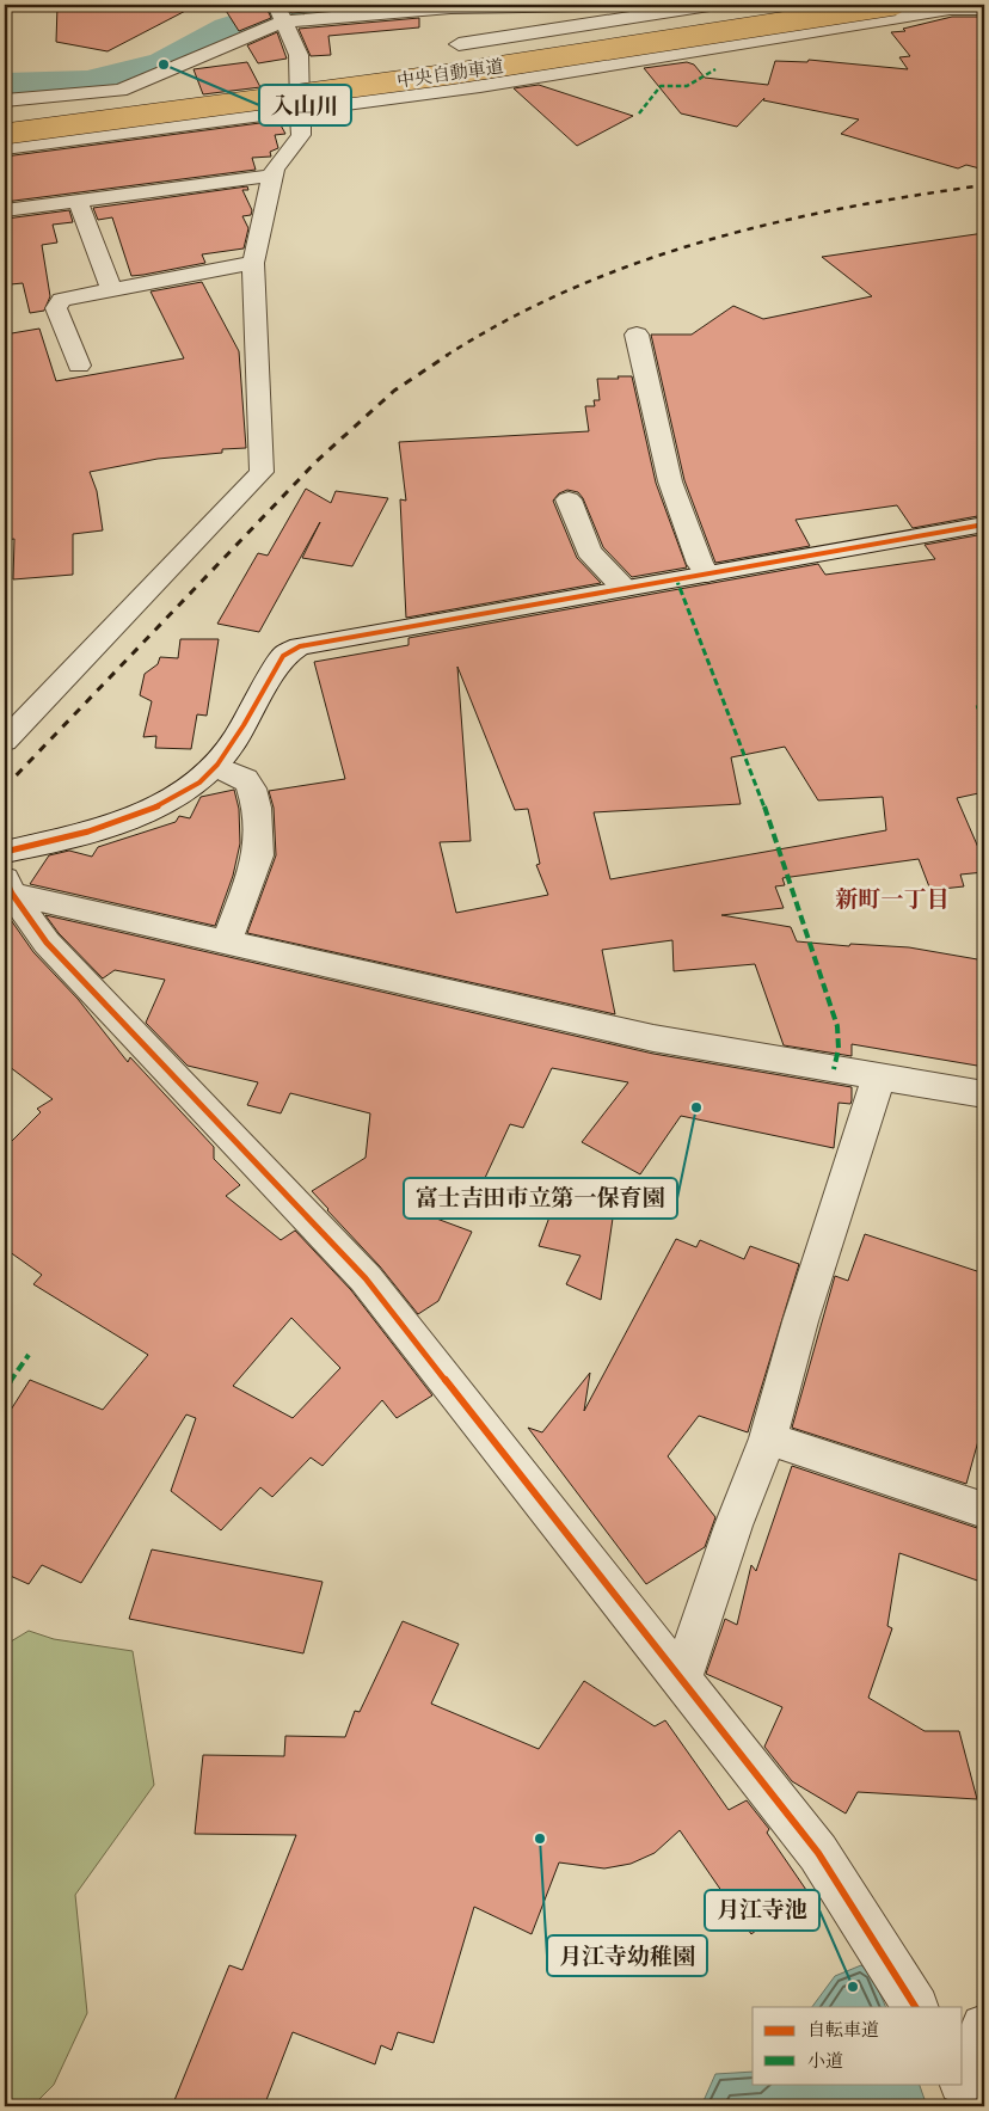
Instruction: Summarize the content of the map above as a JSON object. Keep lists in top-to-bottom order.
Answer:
{
  "streets": {
    "highway": ["中央自動車道"]
  },
  "districts": ["新町一丁目"],
  "places": [
    "入山川",
    "富士吉田市立第一保育園",
    "月江寺幼稚園",
    "月江寺池"
  ],
  "legend": ["自転車道", "小道"]
}
